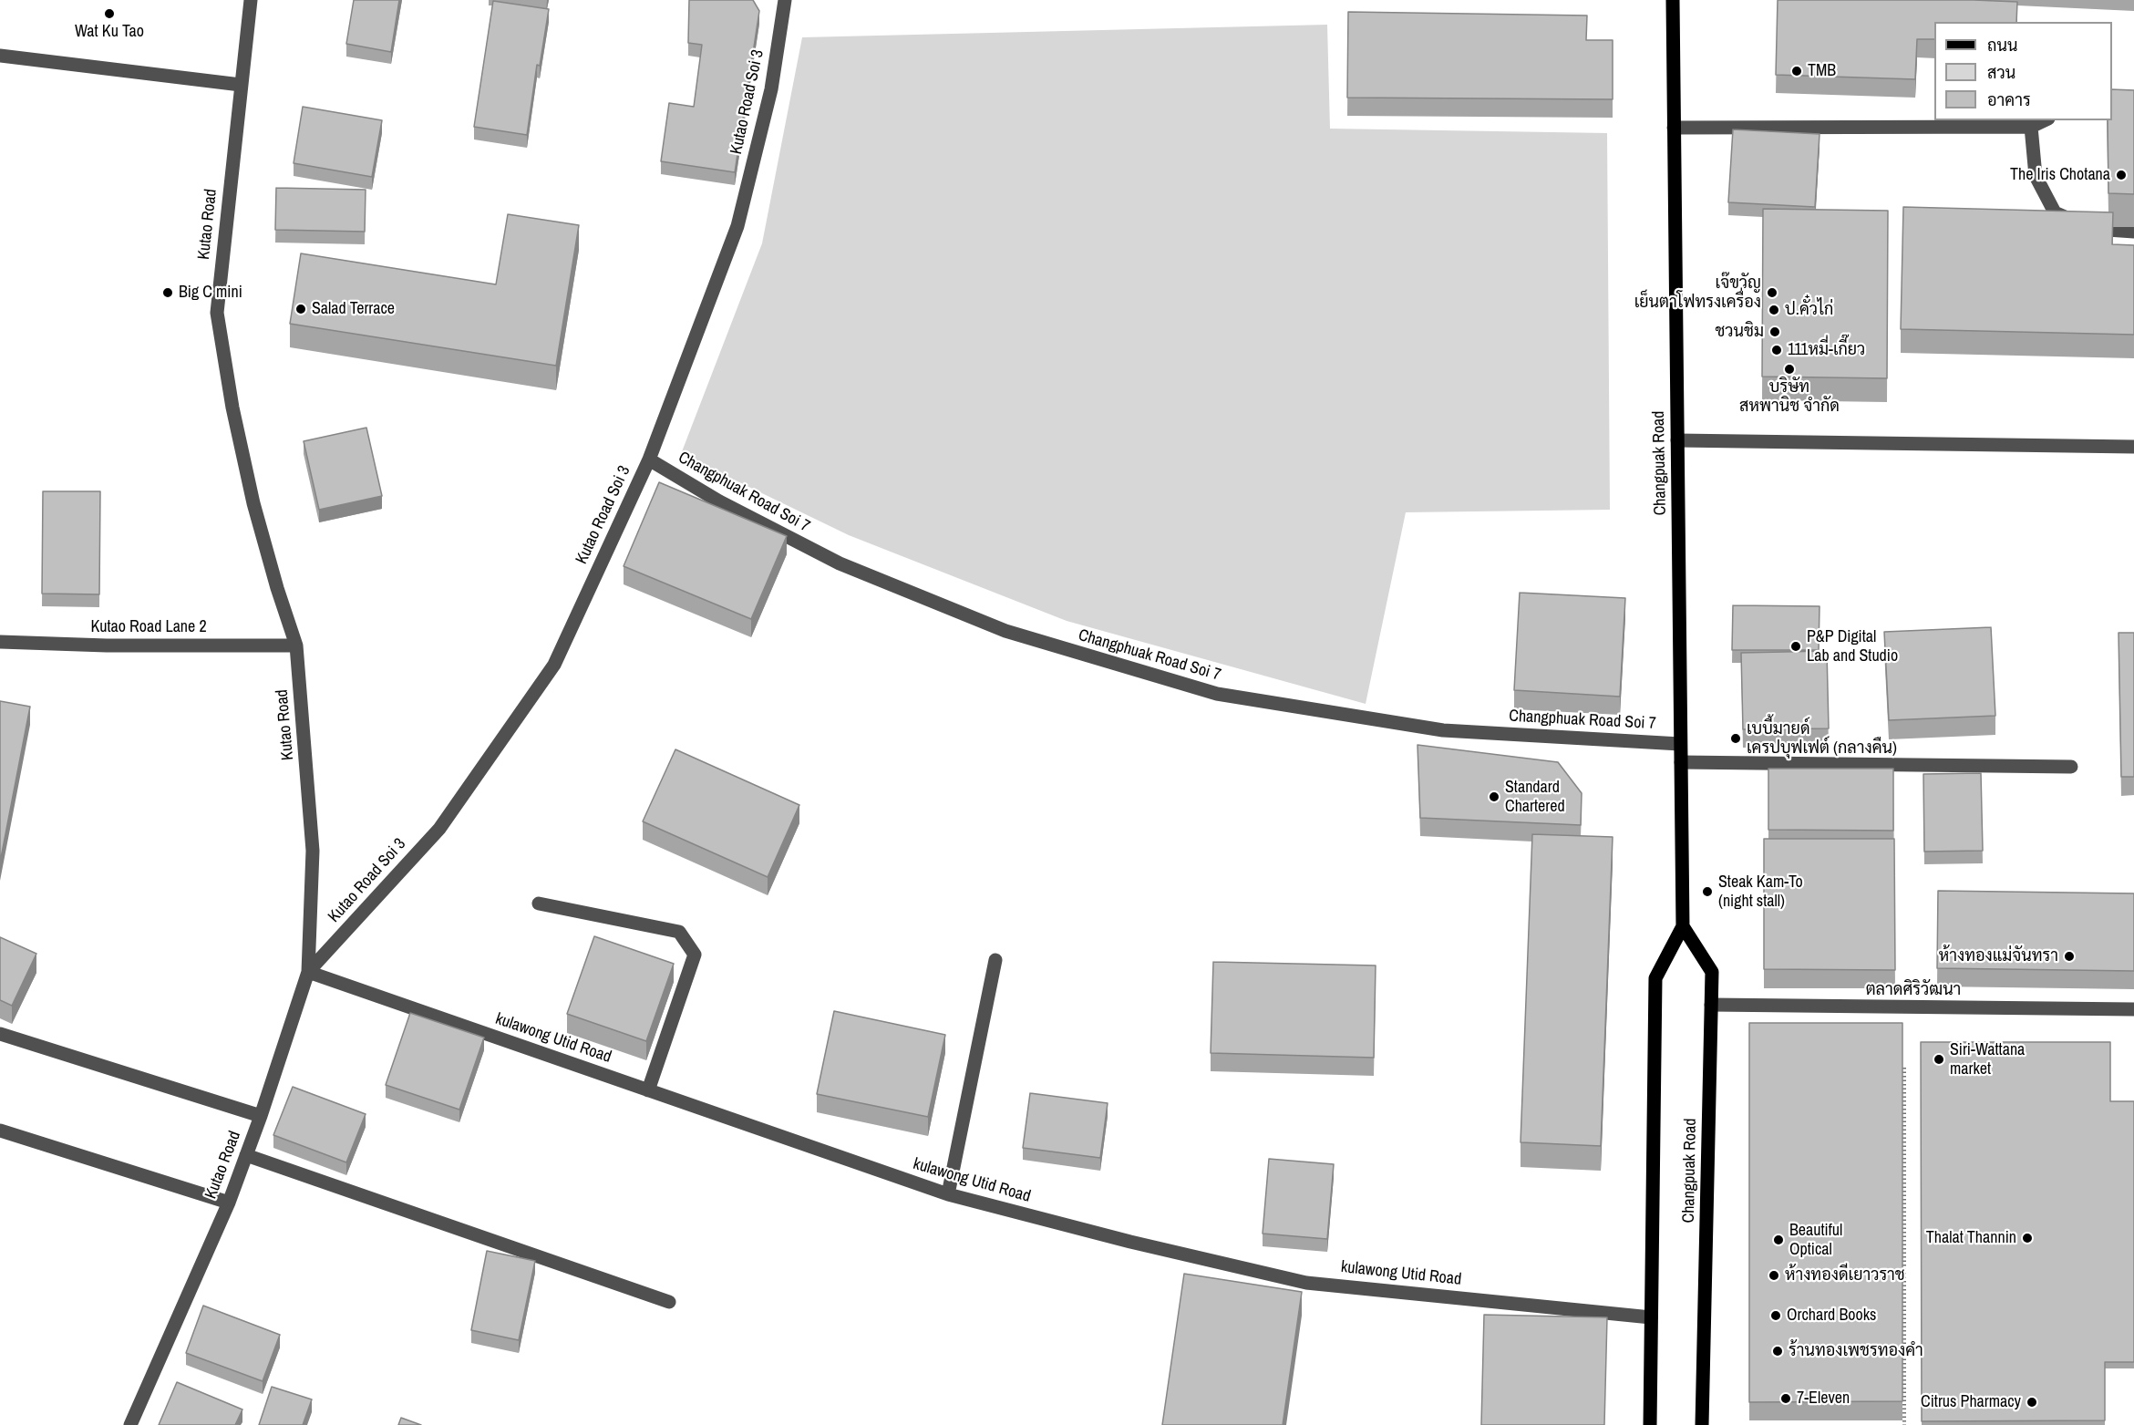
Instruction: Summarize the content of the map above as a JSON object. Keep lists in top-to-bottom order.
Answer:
{
  "streets": {
    "main road": ["Changpuak Road"],
    "street": [
      "Kutao Road Soi 3",
      "Kutao Road",
      "Changphuak Road Soi 7",
      "Kutao Road Lane 2",
      "ตลาดศิริวัฒนา",
      "kulawong Utid Road"
    ]
  },
  "crossings": [
    ["Kutao Road Soi 3", "Kutao Road"],
    ["Kutao Road Soi 3", "Changphuak Road Soi 7"],
    ["Kutao Road Soi 3", "kulawong Utid Road"],
    ["Kutao Road", "Kutao Road Lane 2"],
    ["Kutao Road", "kulawong Utid Road"],
    ["Changpuak Road", "Changphuak Road Soi 7"],
    ["Changpuak Road", "ตลาดศิริวัฒนา"],
    ["Changpuak Road", "kulawong Utid Road"]
  ],
  "places": [
    "Wat Ku Tao",
    "TMB",
    "The Iris Chotana",
    "Big C mini",
    "เจ๊ขวัญ เย็นตาโฟทรงเครื่อง",
    "Salad Terrace",
    "ป.คั๋วไก่",
    "ชวนชิม",
    "111หมี่-เกี๊ยว",
    "บริษัท สหพานิช จำกัด",
    "P&P Digital Lab and Studio",
    "เบบี้มายด์ เครปบุฟเฟต์ (กลางคืน)",
    "Standard Chartered",
    "Steak Kam-To (night stall)",
    "ห้างทองแม่จันทรา",
    "Siri-Wattana market",
    "Thalat Thannin",
    "Beautiful Optical",
    "ห้างทองดีเยาวราช",
    "Orchard Books",
    "ร้านทองเพชรทองคำ",
    "7-Eleven",
    "Citrus Pharmacy"
  ],
  "legend": ["ถนน", "สวน", "อาคาร"]
}
